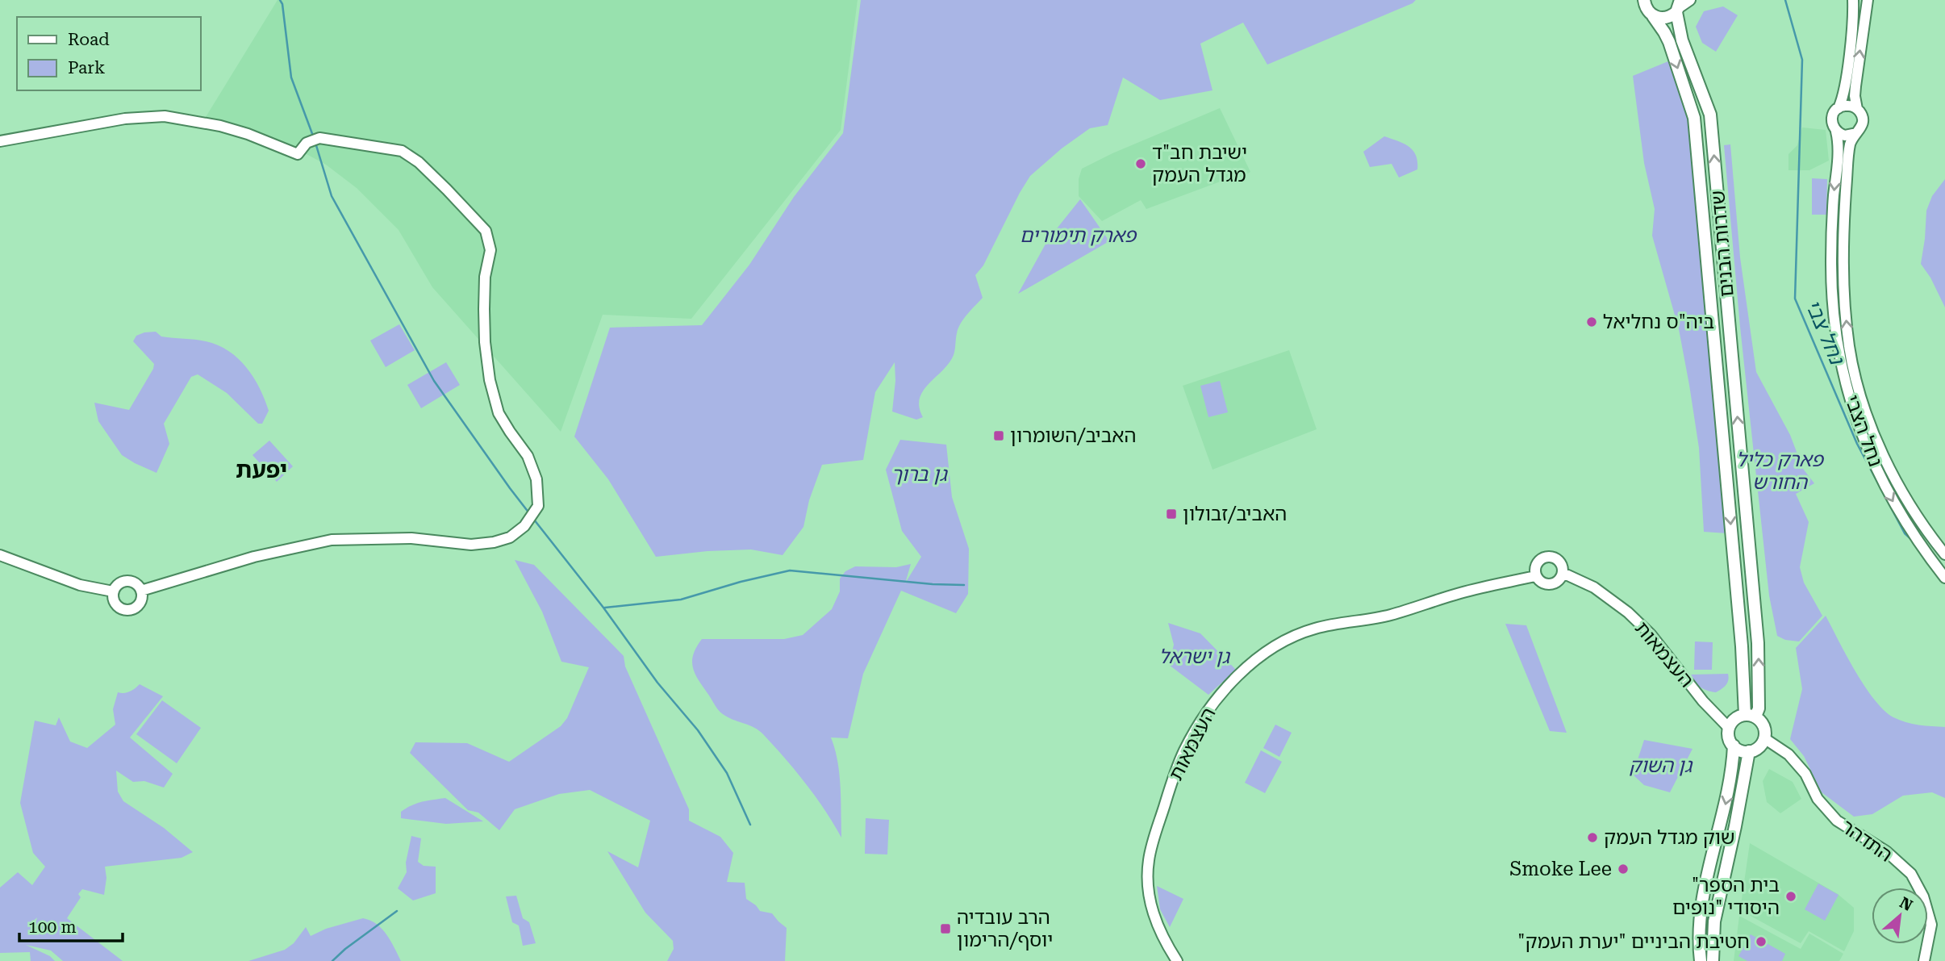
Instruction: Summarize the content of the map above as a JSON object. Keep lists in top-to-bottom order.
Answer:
{
  "streets": {
    "main road": ["שדרות הבנים"],
    "street": ["נחל הצבי", "העצמאות", "התדהר"]
  },
  "crossings": [
    ["שדרות הבנים", "העצמאות"],
    ["שדרות הבנים", "התדהר"],
    ["העצמאות", "התדהר"]
  ],
  "districts": ["יפעת"],
  "water": ["נחל צבי"],
  "parks": [
    "פארק תימורים",
    "פארק כליל החורש",
    "גן ברוך",
    "גן ישראל",
    "גן השוק"
  ],
  "places": {
    "other": [
      "ישיבת חב\"ד מגדל העמק",
      "ביה\"ס נחליאל",
      "שוק מגדל העמק",
      "Smoke Lee",
      "\"בית הספר היסודי \"נופים",
      "\"חטיבת הביניים \"יערת העמק"
    ],
    "transit": ["האביב/השומרון", "האביב/זבולון", "הרב עובדיה יוסף/הרימון"]
  },
  "legend": ["Road", "Park"],
  "scale_bar": "100 m",
  "north": "top right"
}
